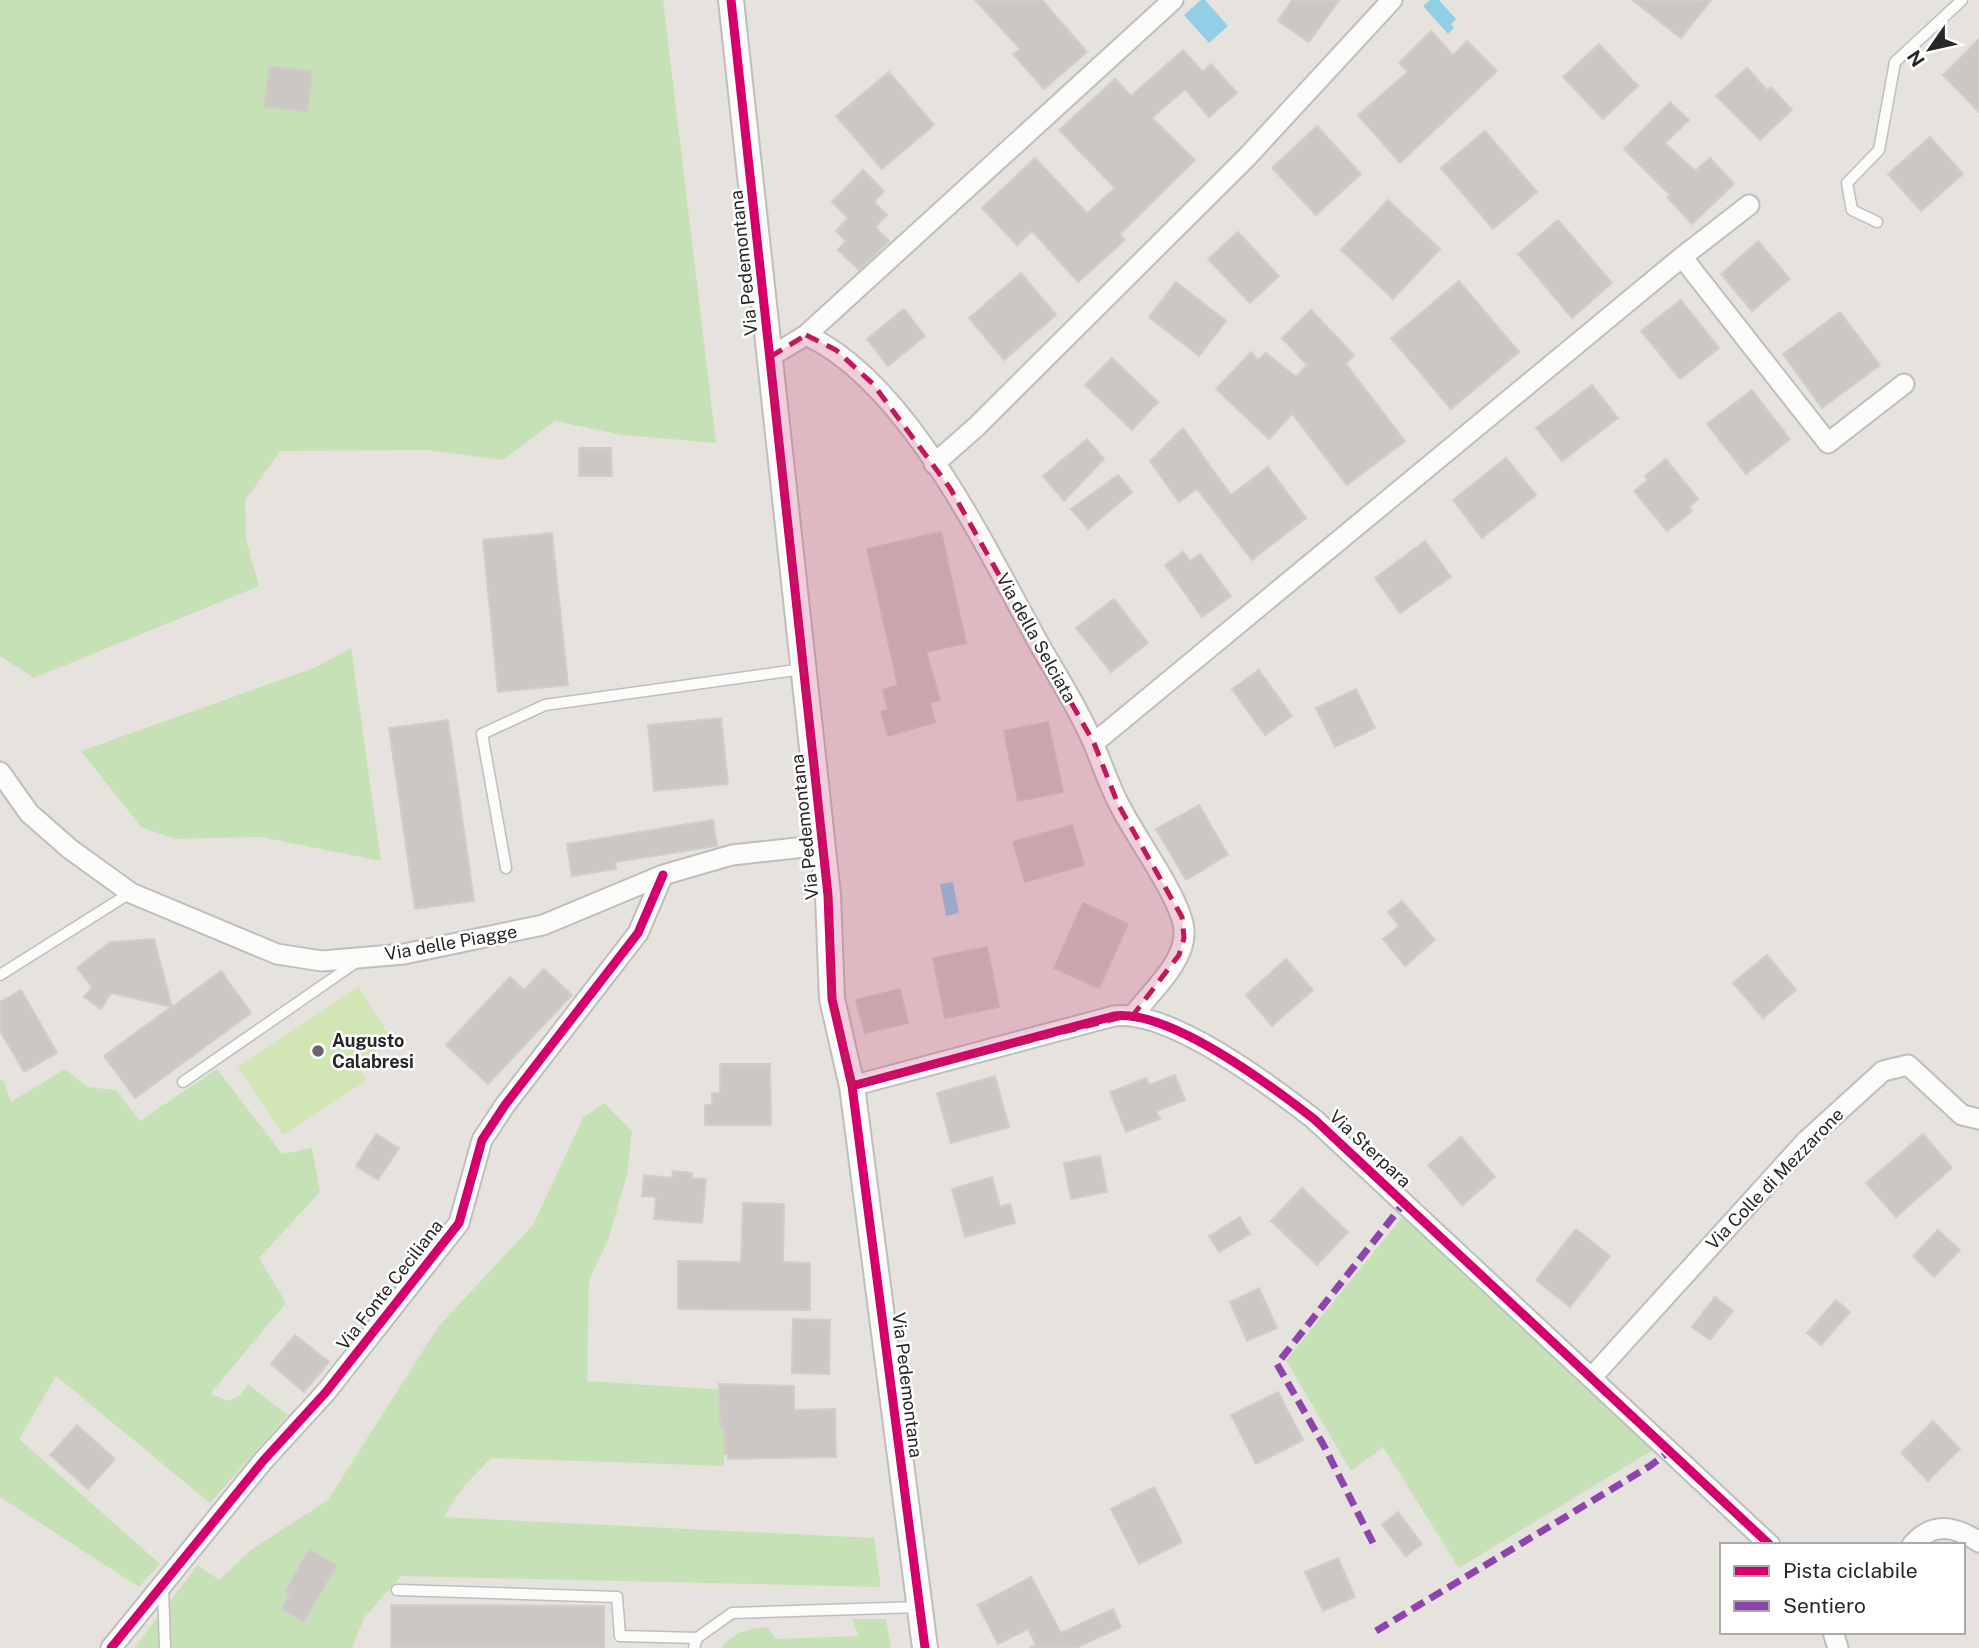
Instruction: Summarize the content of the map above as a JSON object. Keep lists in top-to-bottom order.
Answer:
{
  "streets": {
    "street": [
      "Via Pedemontana",
      "Via della Selciata",
      "Via delle Piagge",
      "Via Sterpara",
      "Via Colle di Mezzarone",
      "Via Fonte Ceciliana"
    ]
  },
  "crossings": [
    ["Via Pedemontana", "Via delle Piagge"],
    ["Via Pedemontana", "Via Sterpara"],
    ["Via della Selciata", "Via Sterpara"],
    ["Via delle Piagge", "Via Fonte Ceciliana"],
    ["Via Sterpara", "Via Colle di Mezzarone"]
  ],
  "places": ["Augusto Calabresi"],
  "legend": ["Pista ciclabile", "Sentiero"],
  "north": "bottom left"
}
